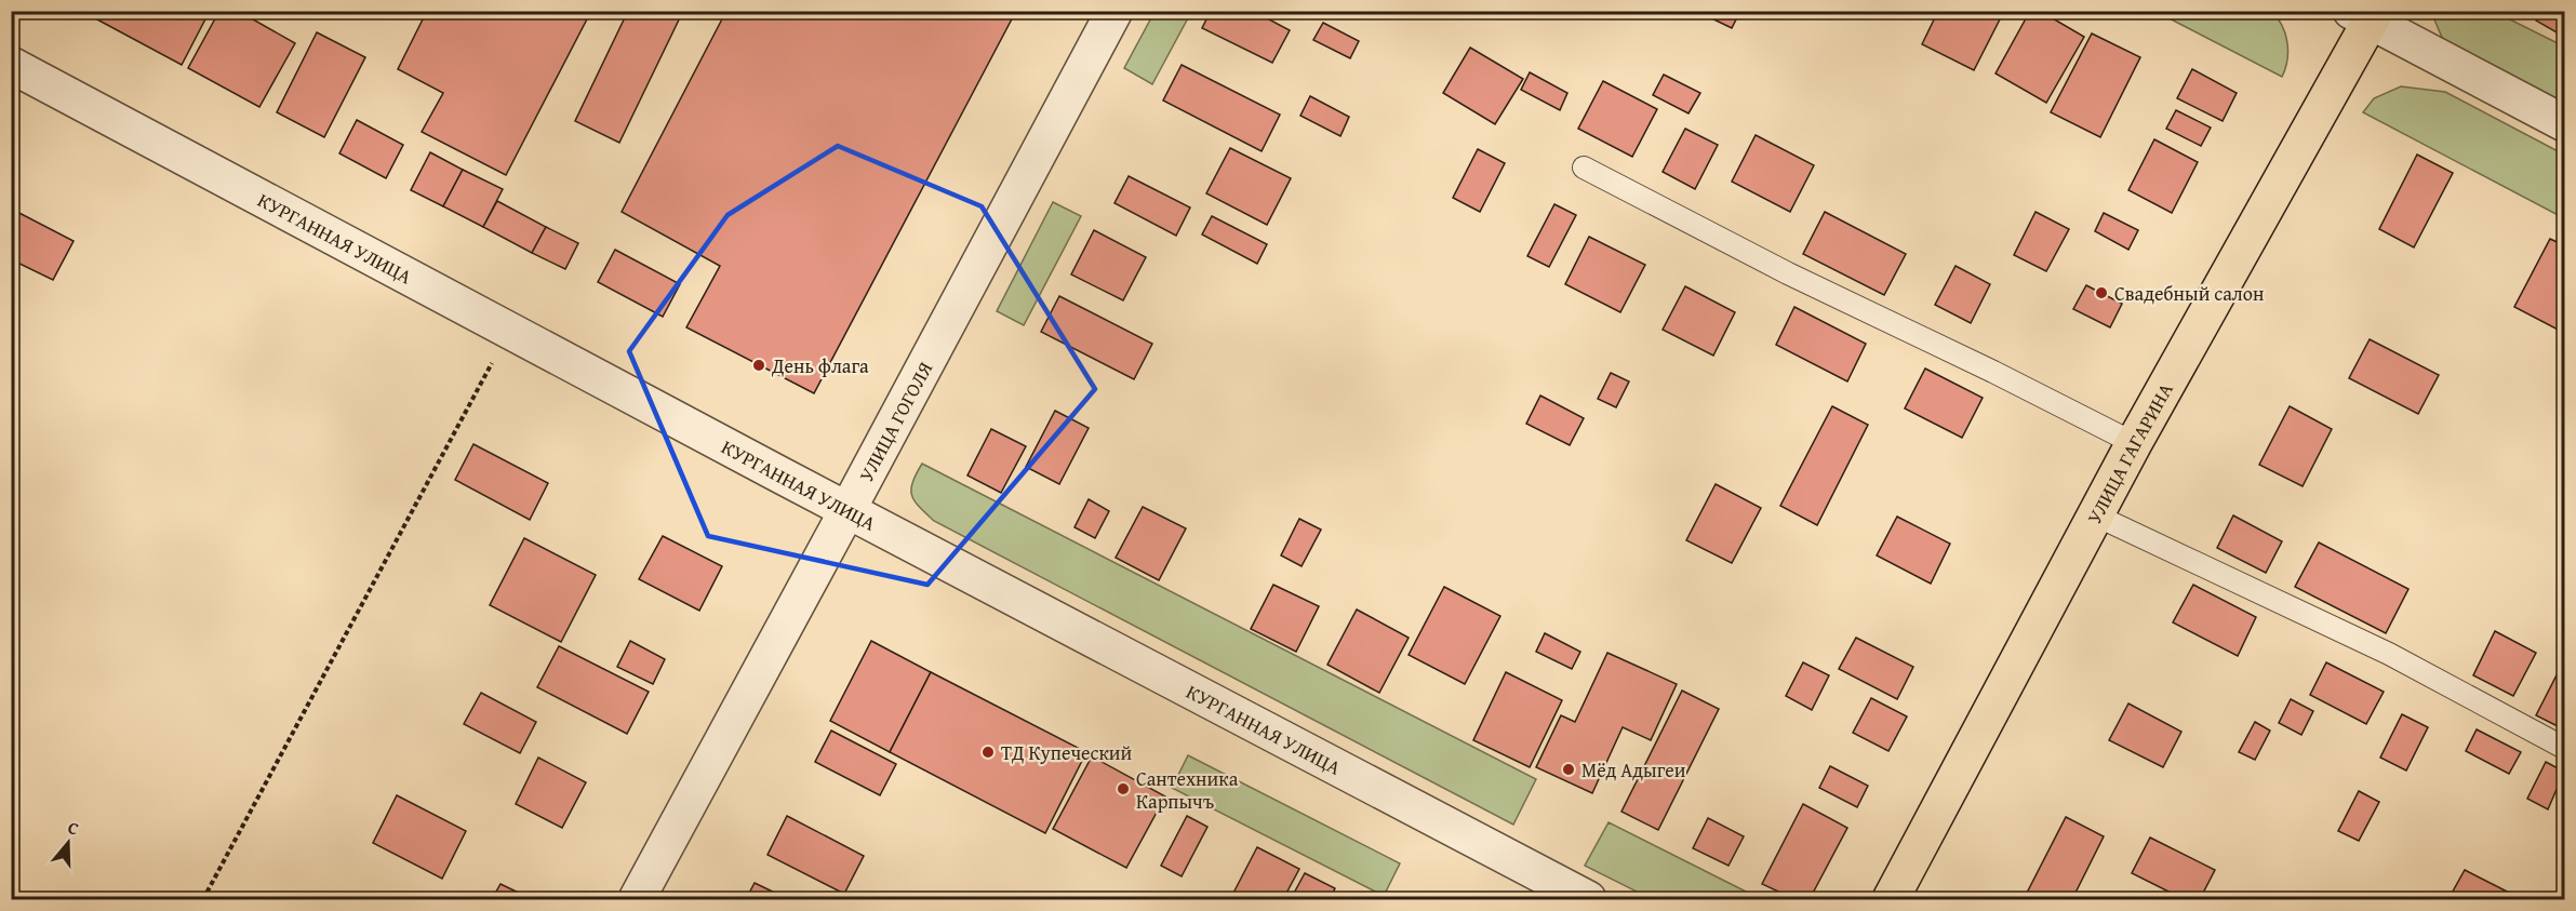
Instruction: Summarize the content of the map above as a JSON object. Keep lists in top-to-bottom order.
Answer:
{
  "streets": {
    "main road": ["УЛИЦА ГАГАРИНА"],
    "street": ["КУРГАННАЯ УЛИЦА", "УЛИЦА ГОГОЛЯ"]
  },
  "crossings": [
    ["КУРГАННАЯ УЛИЦА", "УЛИЦА ГОГОЛЯ"]
  ],
  "places": [
    "Свадебный салон",
    "День флага",
    "ТД Купеческий",
    "Мёд Адыгеи",
    "Сантехника Карпычъ"
  ],
  "north": "top"
}
